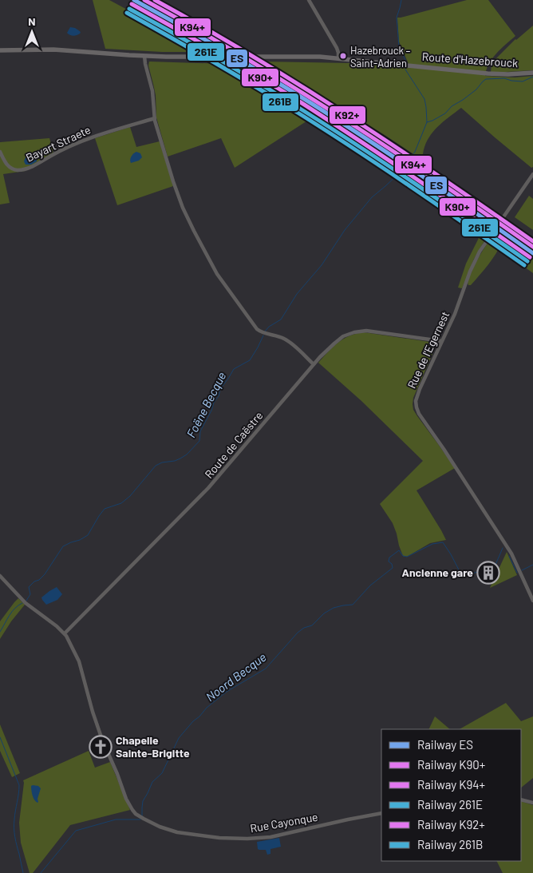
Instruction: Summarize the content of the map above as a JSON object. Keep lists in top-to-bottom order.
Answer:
{
  "streets": {
    "main road": ["Route d'Hazebrouck"],
    "street": [
      "Bayart Straete",
      "Rue de l'Egernest",
      "Route de Caëstre",
      "Rue Cayonque"
    ]
  },
  "crossings": [
    ["Rue de l'Egernest", "Route de Caëstre"],
    ["Route de Caëstre", "Rue Cayonque"]
  ],
  "water": ["Foëne Becque", "Noord Becque"],
  "places": {
    "other": ["Hazebrouck – Saint-Adrien"],
    "building": ["Ancienne gare"],
    "church": ["Chapelle Sainte-Brigitte"]
  },
  "lines": [
    "rail line ES",
    "rail line K94+",
    "rail line K92+",
    "rail line K90+",
    "rail line 261E",
    "rail line 261B"
  ],
  "legend": [
    "Railway ES",
    "Railway K90+",
    "Railway K94+",
    "Railway 261E",
    "Railway K92+",
    "Railway 261B"
  ],
  "north": "top"
}
